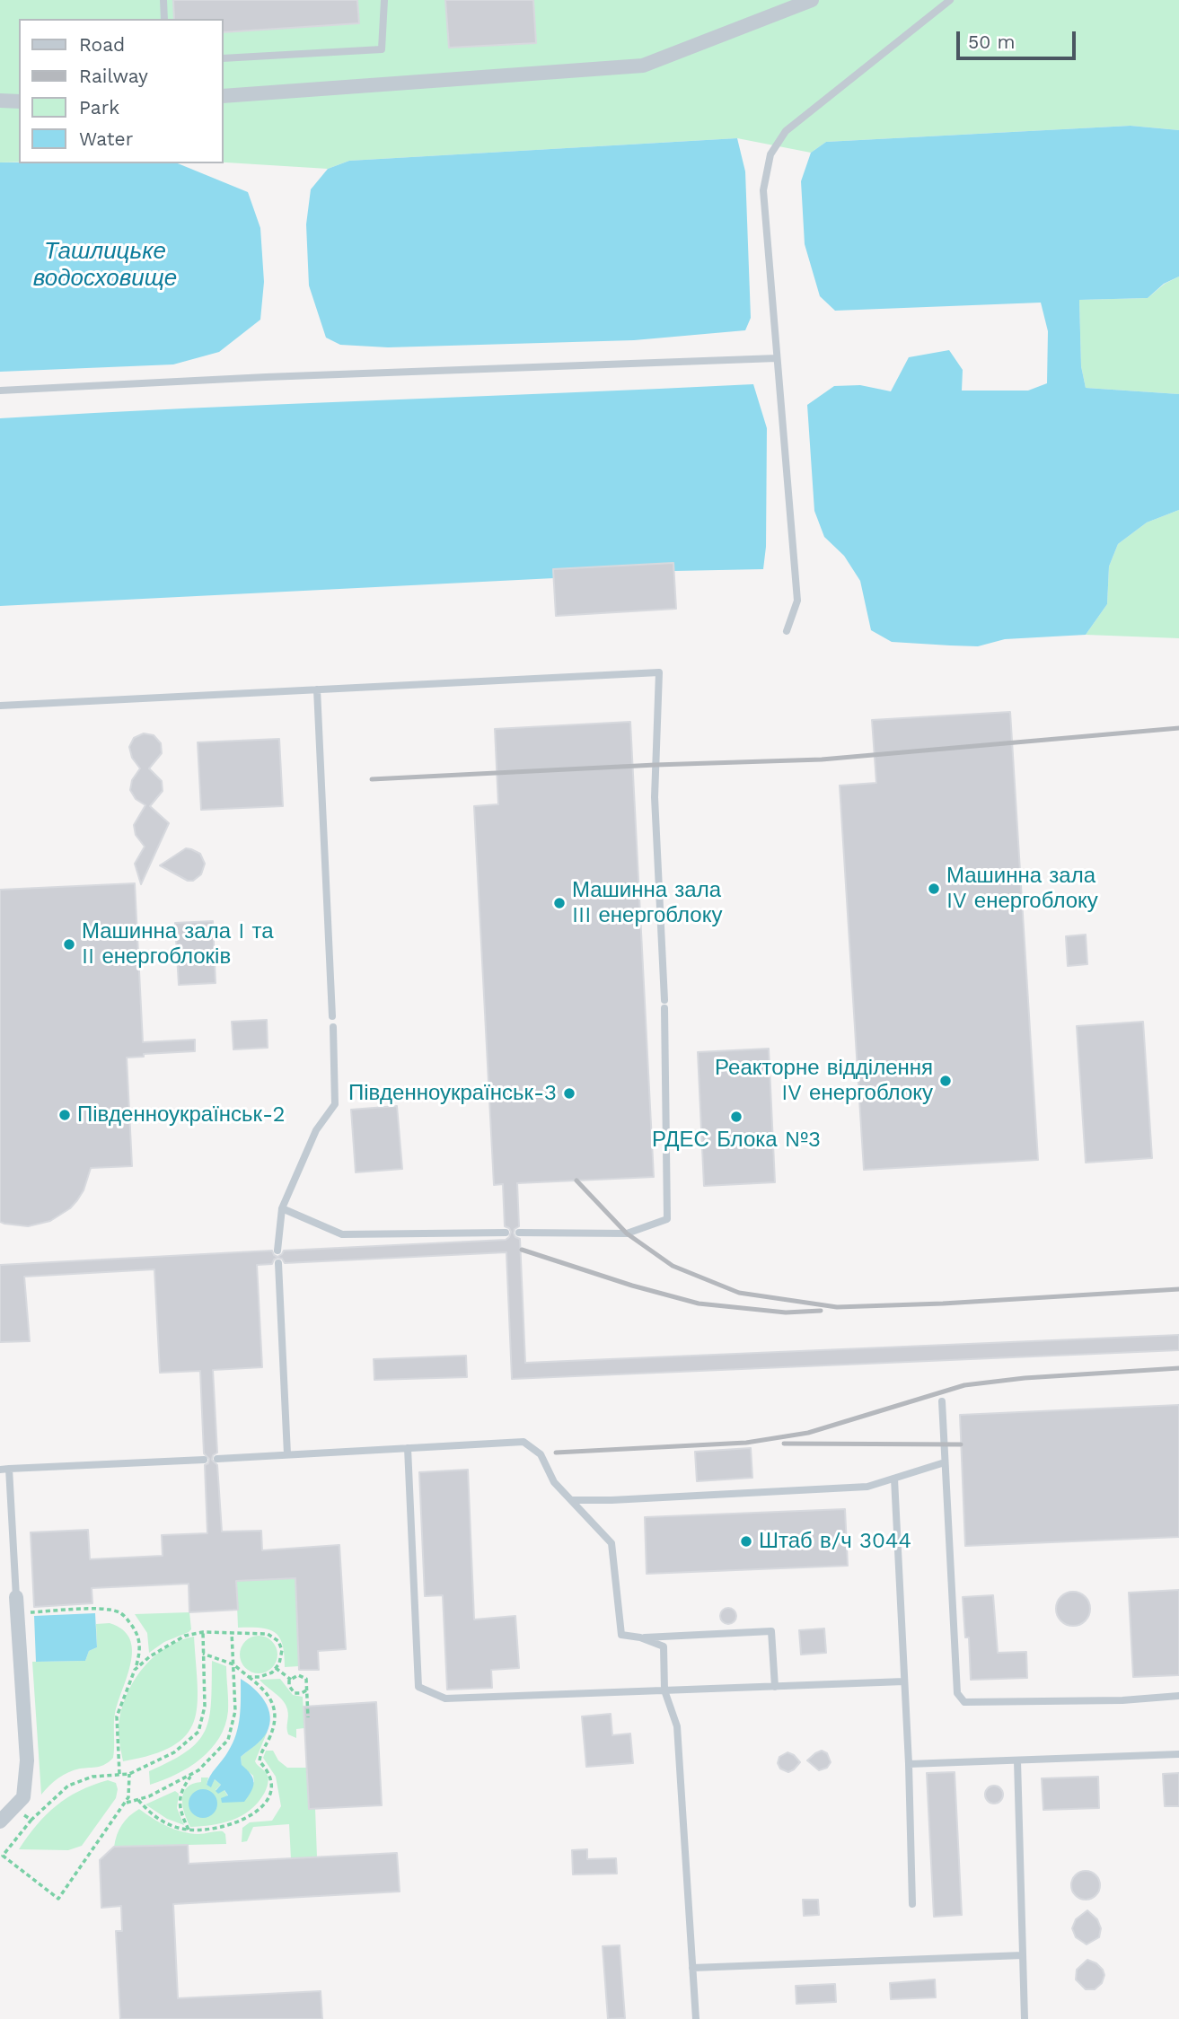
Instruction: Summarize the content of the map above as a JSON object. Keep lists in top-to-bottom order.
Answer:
{
  "water": ["Ташлицьке водосховище"],
  "places": [
    "Машинна зала IV енергоблоку",
    "Машинна зала III енергоблоку",
    "Машинна зала I та II енергоблоків",
    "Реакторне відділення IV енергоблоку",
    "Південноукраїнськ-3",
    "Південноукраїнськ-2",
    "РДЕС Блока №3",
    "Штаб в/ч 3044"
  ],
  "legend": [
    "Road",
    "Railway",
    "Park",
    "Water"
  ],
  "scale_bar": "50 m"
}
